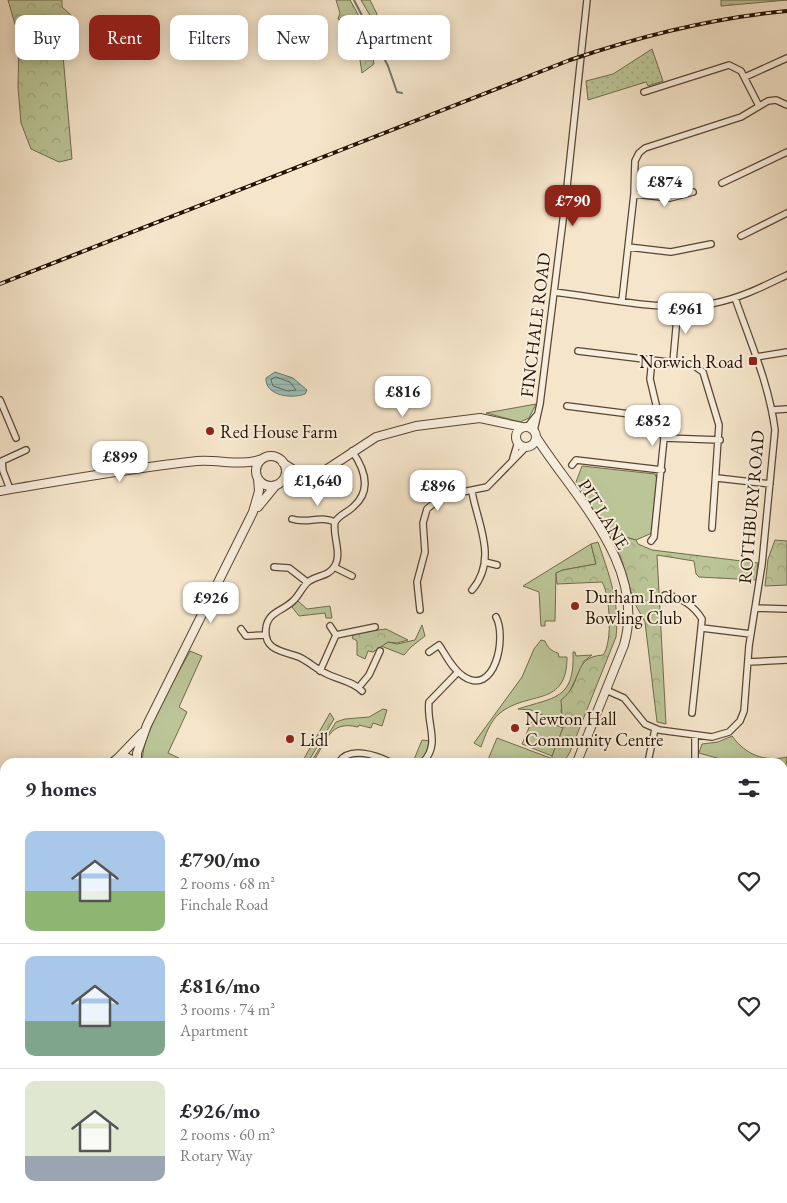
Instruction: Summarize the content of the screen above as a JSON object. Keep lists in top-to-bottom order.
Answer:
{
  "streets": {
    "street": ["FINCHALE ROAD", "ROTHBURY ROAD", "PIT LANE"]
  },
  "crossings": [
    ["FINCHALE ROAD", "PIT LANE"]
  ],
  "places": {
    "transit": ["Norwich Road"],
    "other": [
      "Red House Farm",
      "Durham Indoor Bowling Club",
      "Newton Hall Community Centre",
      "Lidl"
    ]
  },
  "page": {
    "chip": [
      "Buy",
      "Rent",
      "Filters",
      "New",
      "Apartment"
    ],
    "price": [
      "£874",
      "£790",
      "£961",
      "£816",
      "£852",
      "£899",
      "£1,640",
      "£896",
      "£926"
    ],
    "heading": "9 homes",
    "list": [
      {
        "name": "£790/mo",
        "note": "2 rooms · 68 m² · Finchale Road"
      },
      {
        "name": "£816/mo",
        "note": "3 rooms · 74 m² · Apartment"
      },
      {
        "name": "£926/mo",
        "note": "2 rooms · 60 m² · Rotary Way"
      }
    ]
  }
}
